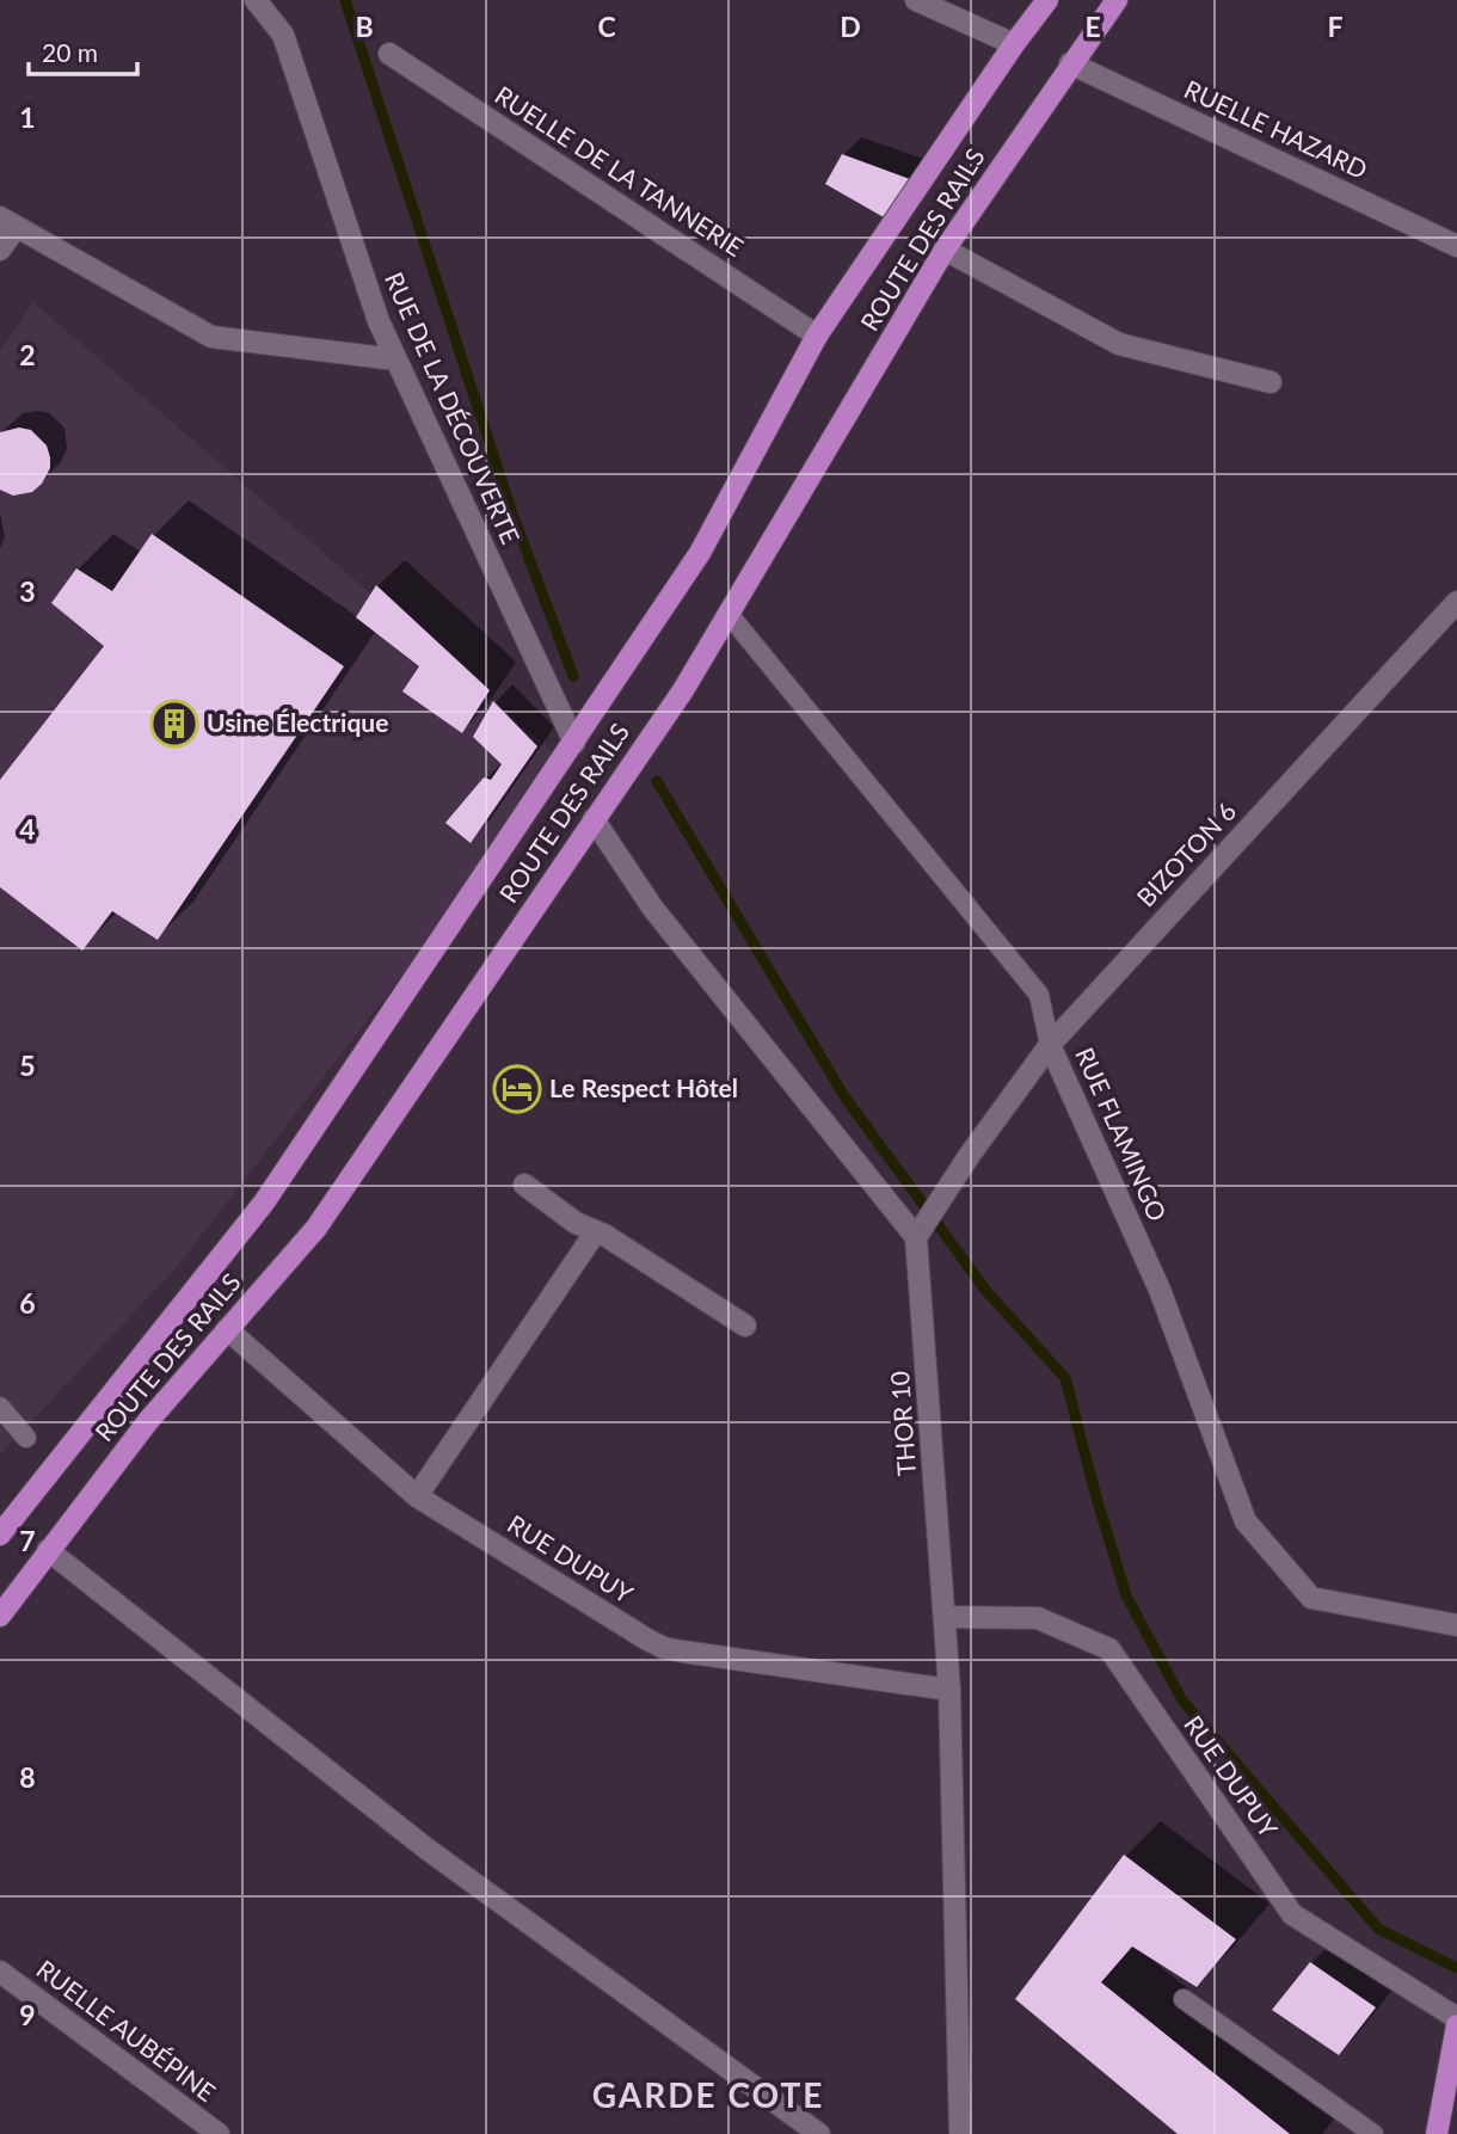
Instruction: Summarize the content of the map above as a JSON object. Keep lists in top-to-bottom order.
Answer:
{
  "streets": {
    "main road": ["ROUTE DES RAILS"],
    "street": [
      "RUELLE HAZARD",
      "RUELLE DE LA TANNERIE",
      "RUE DE LA DÉCOUVERTE",
      "BIZOTON 6",
      "RUE FLAMINGO",
      "THOR 10",
      "RUE DUPUY",
      "RUELLE AUBÉPINE"
    ]
  },
  "crossings": [
    ["RUELLE HAZARD", "ROUTE DES RAILS"],
    ["RUELLE DE LA TANNERIE", "ROUTE DES RAILS"],
    ["ROUTE DES RAILS", "RUE DE LA DÉCOUVERTE"],
    ["ROUTE DES RAILS", "RUE FLAMINGO"],
    ["ROUTE DES RAILS", "RUE DUPUY"],
    ["BIZOTON 6", "RUE FLAMINGO"],
    ["BIZOTON 6", "THOR 10"],
    ["THOR 10", "RUE DUPUY"]
  ],
  "districts": ["GARDE COTE"],
  "places": {
    "building": ["Usine Électrique"],
    "hotel": ["Le Respect Hôtel"]
  },
  "scale_bar": "20 m",
  "grid": {
    "columns": [
      "B",
      "C",
      "D",
      "E",
      "F"
    ],
    "rows": [
      "1",
      "2",
      "3",
      "4",
      "5",
      "6",
      "7",
      "8",
      "9"
    ]
  }
}
